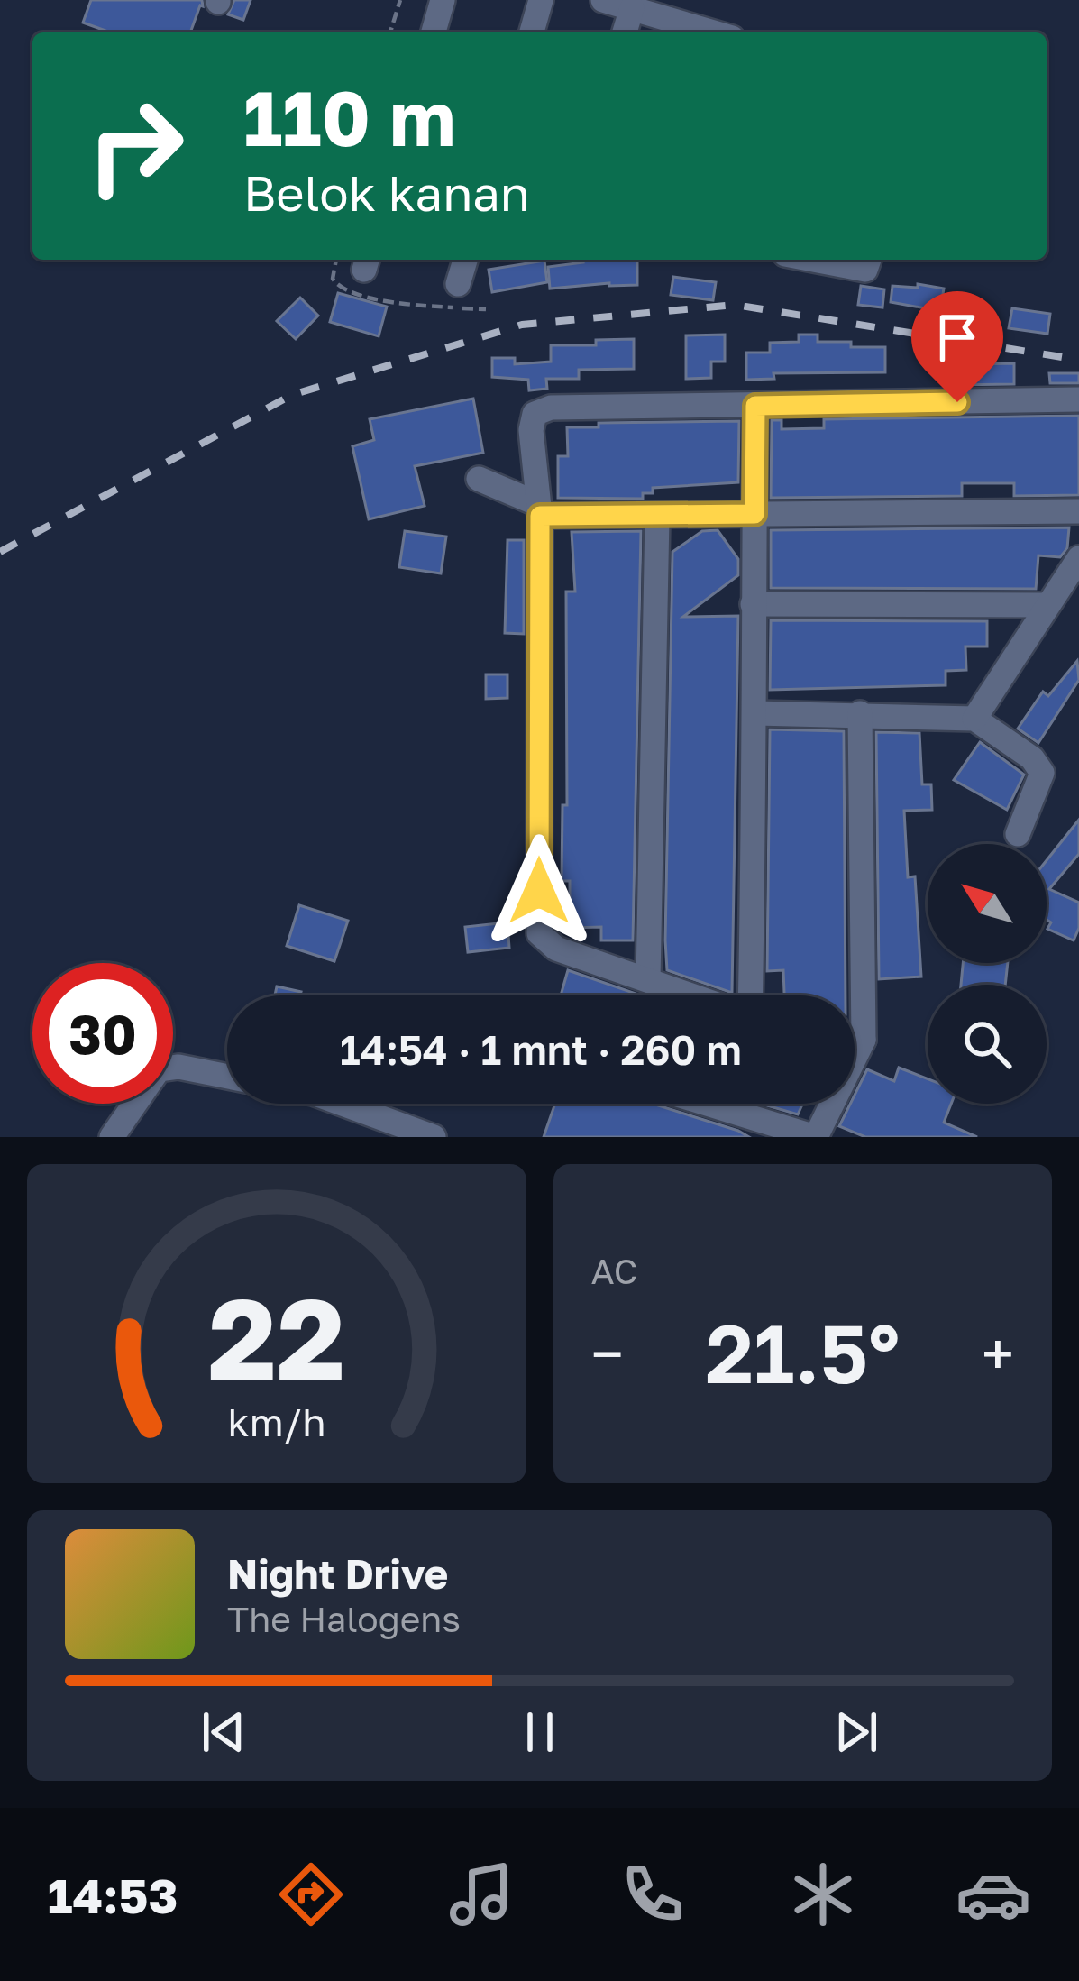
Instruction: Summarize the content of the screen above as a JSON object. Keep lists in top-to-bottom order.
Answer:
{
  "north": "top left",
  "page": {
    "turn": ["110 m", "Belok kanan"],
    "limit": "30",
    "trip": "14:54 · 1 mnt · 260 m",
    "tile": "AC",
    "heat": ["−", "21.5°", "+"],
    "song": ["Night Drive", "The Halogens"],
    "tabs": "14:53",
    "gauge": ["22", "km/h"]
  }
}
